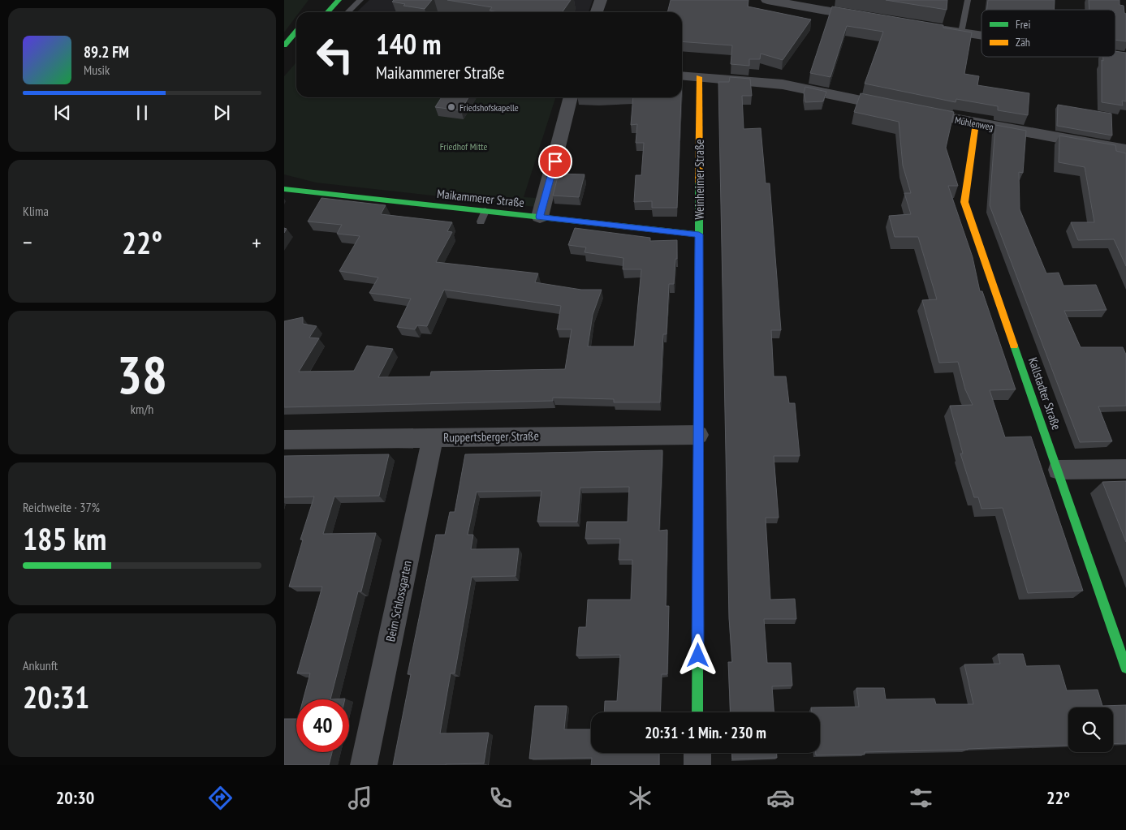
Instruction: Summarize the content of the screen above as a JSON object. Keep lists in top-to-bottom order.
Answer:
{
  "streets": {
    "street": [
      "Mühlenweg",
      "Weinheimer Straße",
      "Maikammerer Straße",
      "Kallstadter Straße",
      "Ruppertsberger Straße",
      "Beim Schlossgarten"
    ]
  },
  "crossings": [
    ["Mühlenweg", "Kallstadter Straße"],
    ["Weinheimer Straße", "Maikammerer Straße"],
    ["Weinheimer Straße", "Ruppertsberger Straße"],
    ["Ruppertsberger Straße", "Beim Schlossgarten"]
  ],
  "parks": ["Friedhof Mitte"],
  "places": ["Friedshofskapelle"],
  "legend": ["Frei", "Zäh"],
  "page": {
    "turn": ["140 m", "Maikammerer Straße"],
    "song": ["89.2 FM", "Musik"],
    "tile": [
      "Klima",
      ["38", "km/h"],
      ["Reichweite · 37%", "185 km"],
      ["Ankunft", "20:31"]
    ],
    "heat": ["−", "22°", "+"],
    "limit": "40",
    "trip": "20:31 · 1 Min. · 230 m",
    "tabs": ["20:30", "22°"]
  }
}
